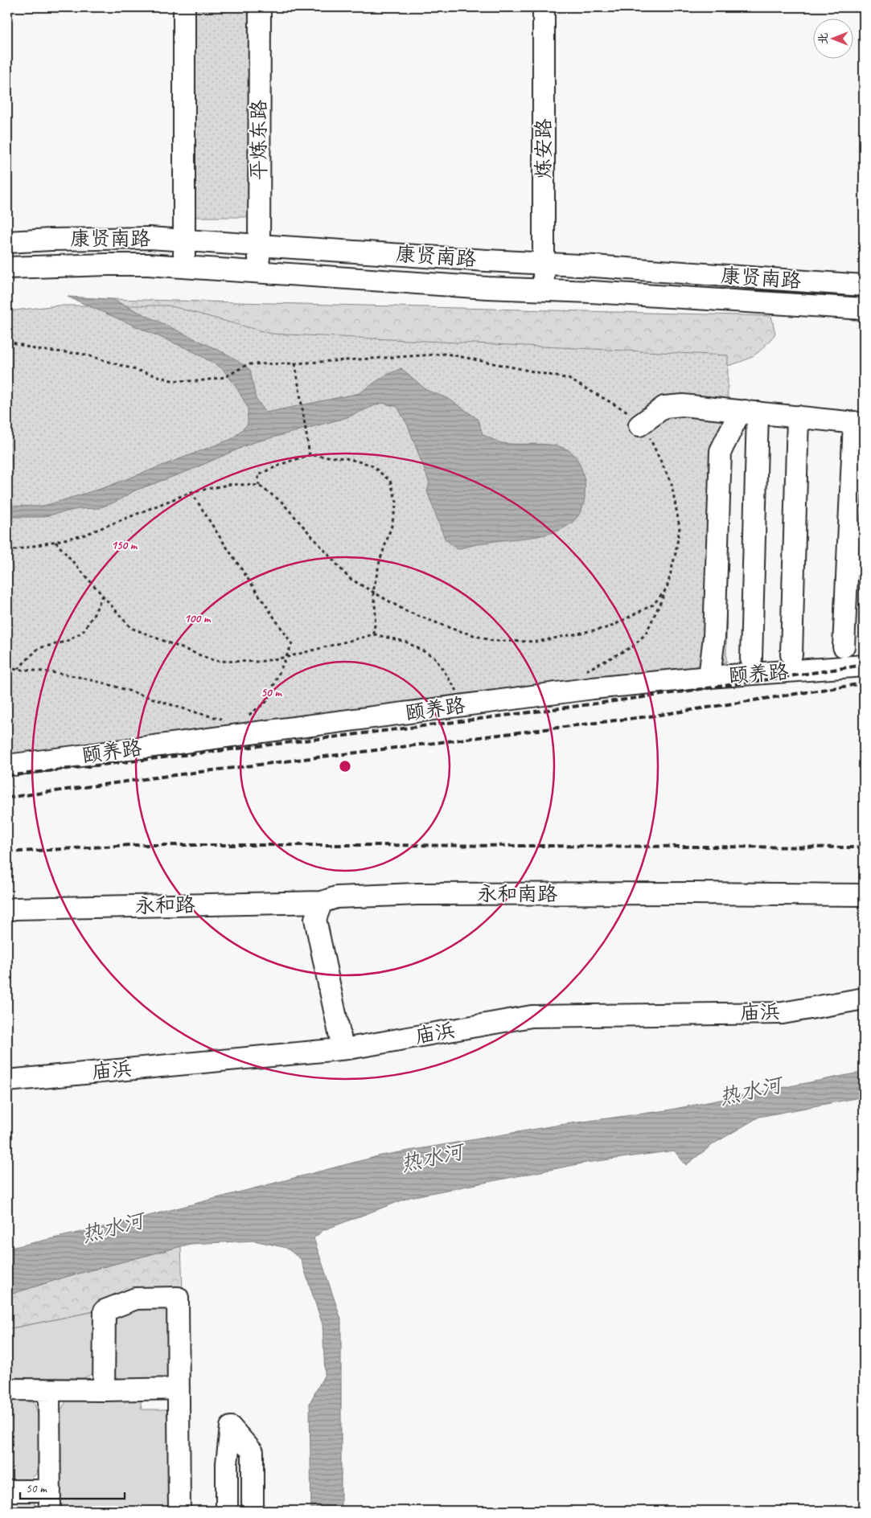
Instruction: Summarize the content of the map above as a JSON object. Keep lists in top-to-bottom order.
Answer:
{
  "streets": {
    "street": [
      "平炼东路",
      "炼安路",
      "康贤南路",
      "颐养路",
      "永和南路",
      "永和路",
      "庙浜"
    ]
  },
  "crossings": [
    ["平炼东路", "康贤南路"],
    ["炼安路", "康贤南路"],
    ["永和南路", "永和路"]
  ],
  "water": ["热水河"],
  "scale_bar": "50 m",
  "north": "left",
  "rings": ["150 m", "100 m", "50 m"]
}
